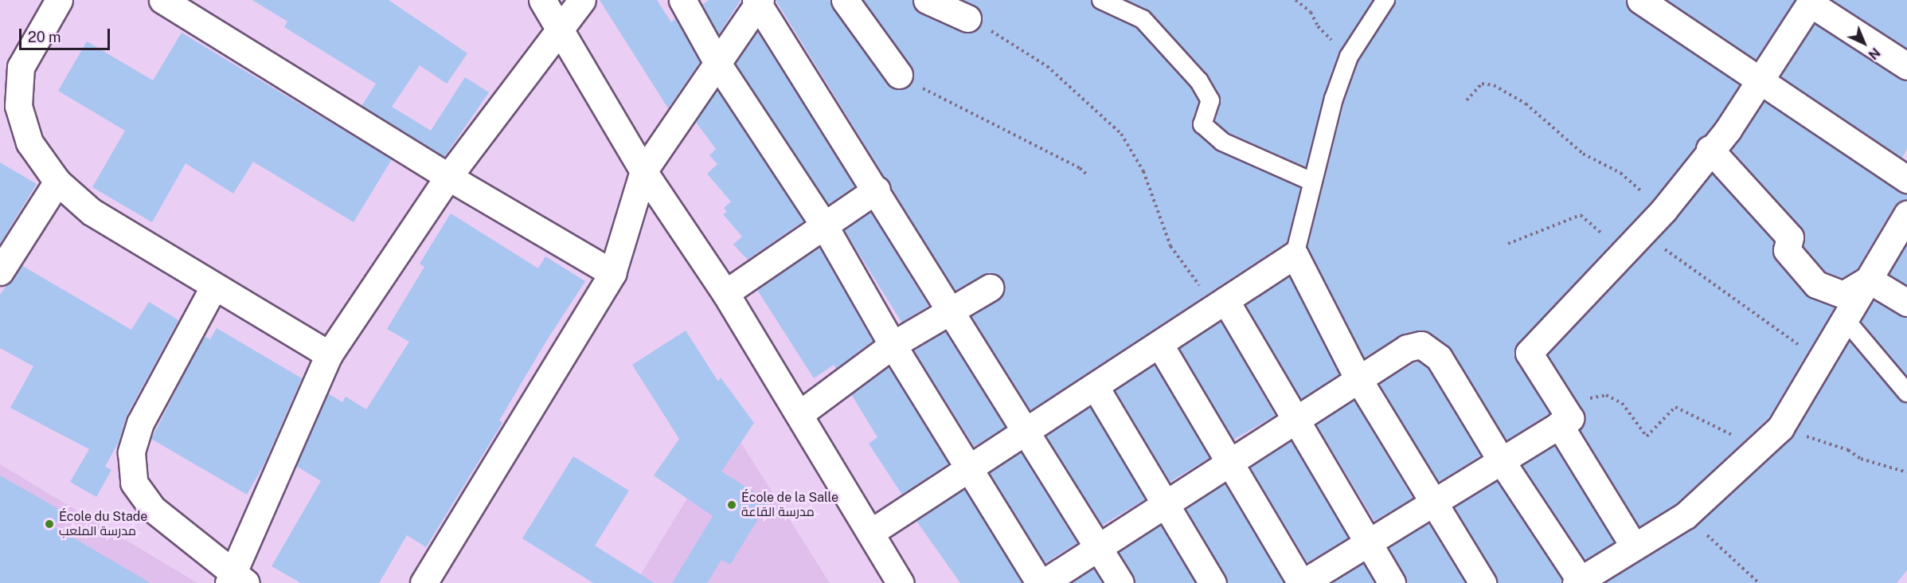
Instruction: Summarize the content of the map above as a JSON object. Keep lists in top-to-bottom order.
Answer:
{
  "places": ["École de la Salle مدرسة القاعة", "École du Stade مدرسة الملعب"],
  "scale_bar": "20 m",
  "north": "bottom right"
}
